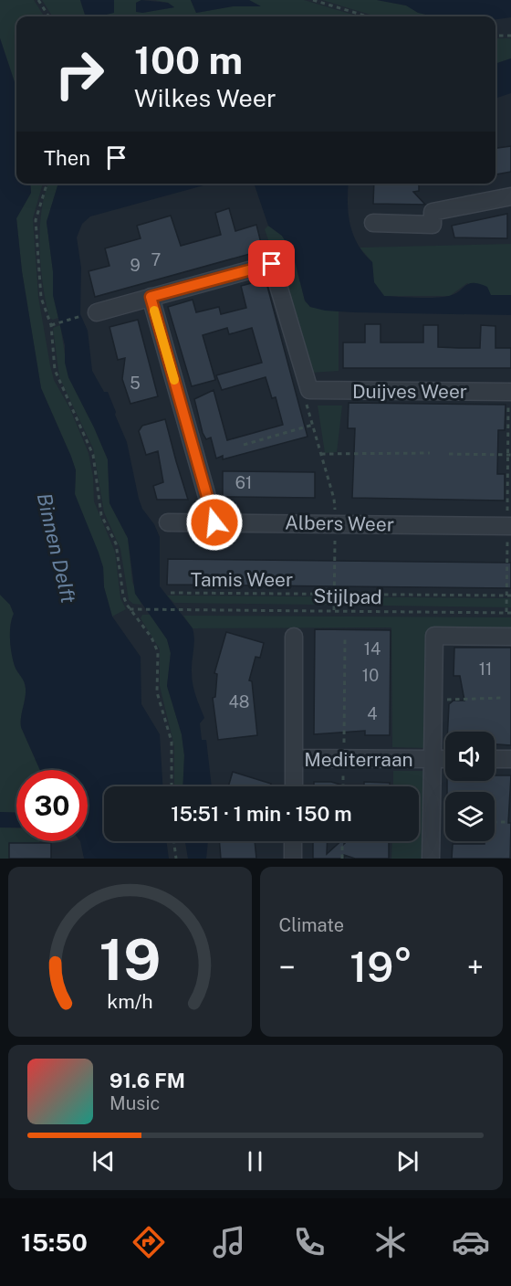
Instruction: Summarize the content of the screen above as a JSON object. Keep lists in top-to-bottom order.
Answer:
{
  "streets": {
    "street": ["Duijves Weer", "Albers Weer", "Mediterraan"],
    "path": ["Tamis Weer", "Stijlpad"]
  },
  "water": ["Binnen Delft"],
  "house_numbers": [
    "7",
    "9",
    "5",
    "61",
    "14",
    "11",
    "10",
    "48",
    "4"
  ],
  "page": {
    "turn": ["100 m", "Wilkes Weer"],
    "then": "Then",
    "limit": "30",
    "trip": "15:51 · 1 min · 150 m",
    "tile": "Climate",
    "heat": ["−", "19°", "+"],
    "song": ["91.6 FM", "Music"],
    "tabs": "15:50",
    "gauge": ["19", "km/h"]
  }
}
